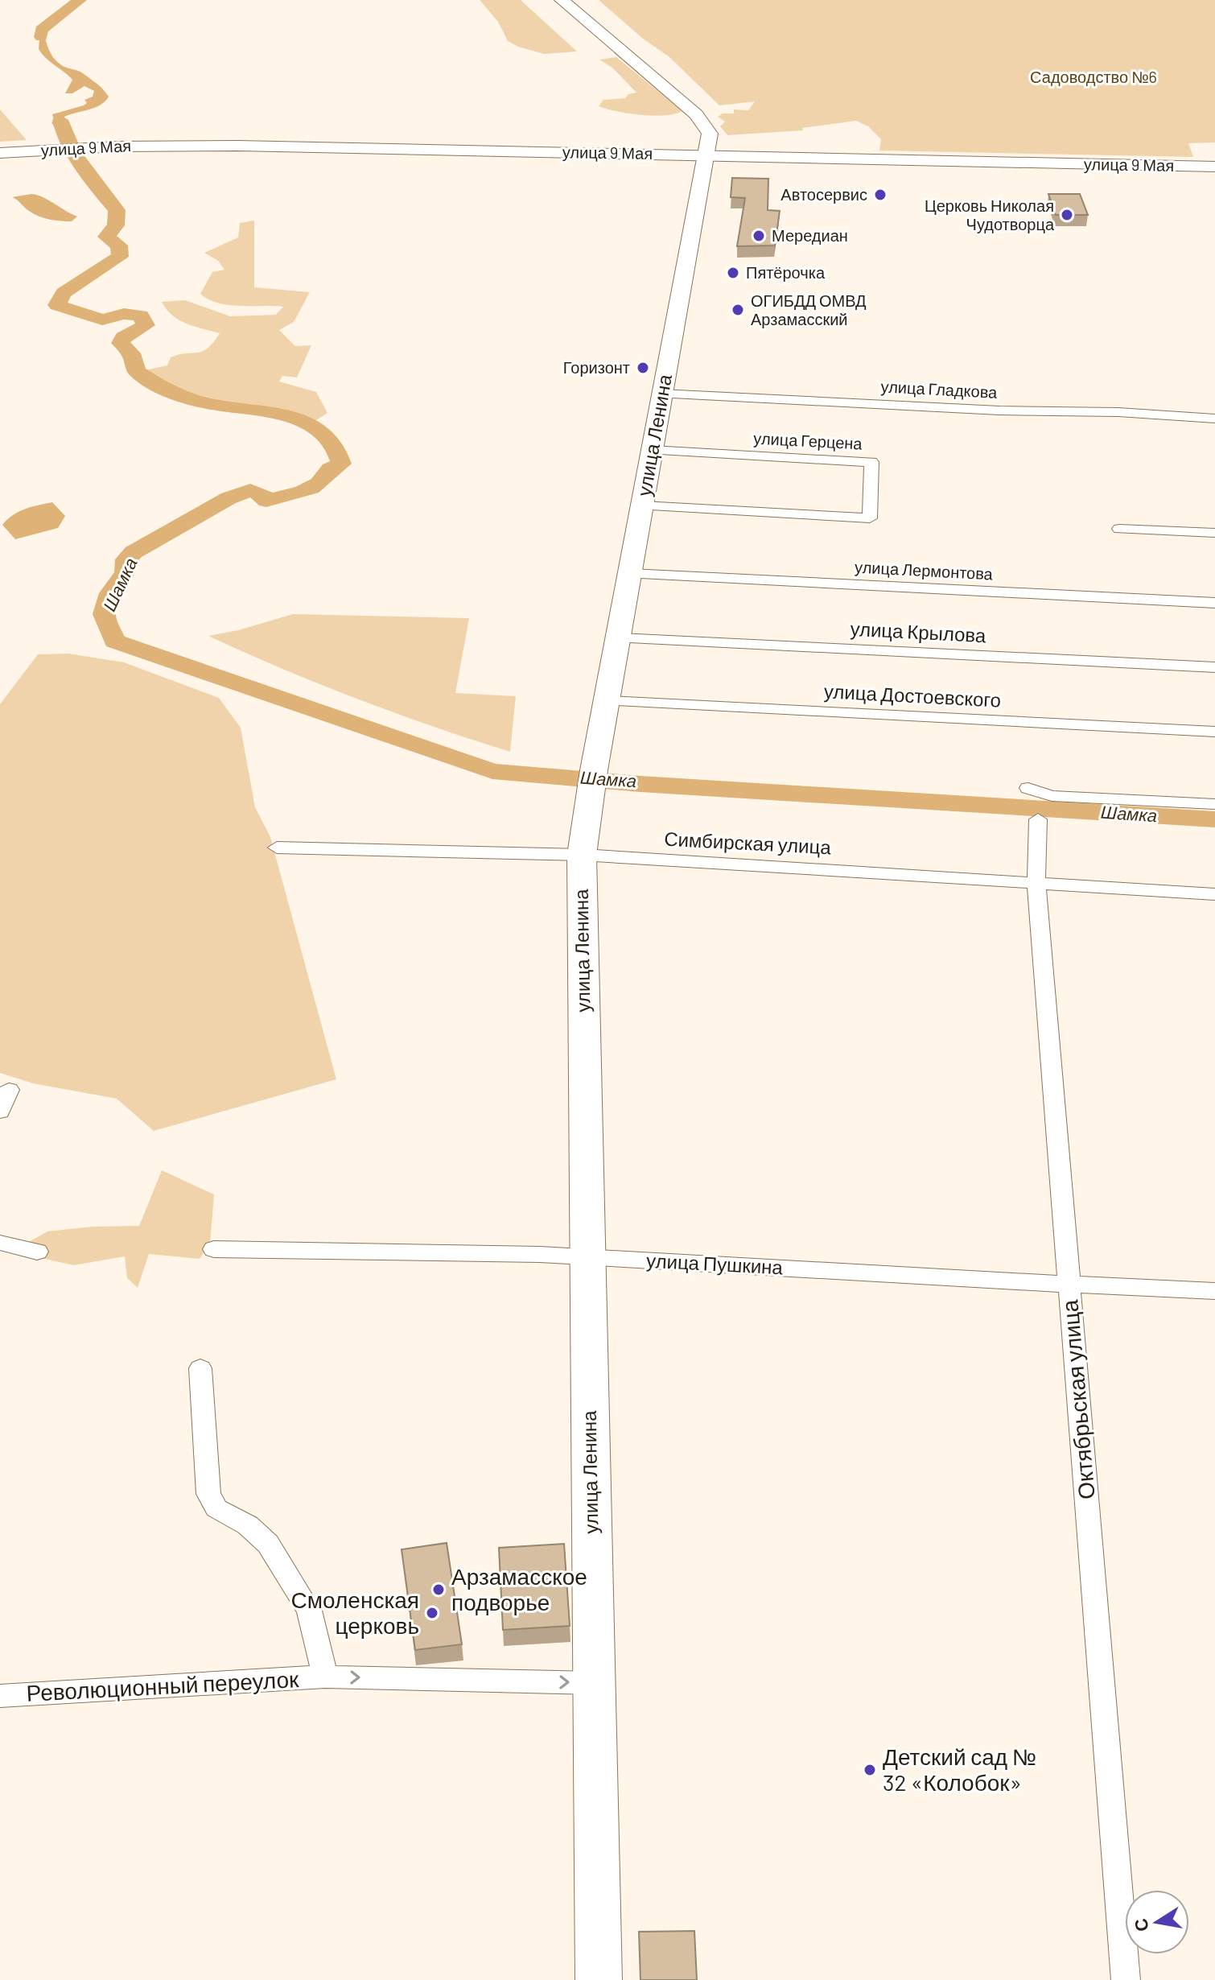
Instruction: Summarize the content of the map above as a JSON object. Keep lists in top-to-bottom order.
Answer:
{
  "streets": {
    "main road": ["улица 9 Мая", "улица Ленина"],
    "street": [
      "улица Гладкова",
      "улица Герцена",
      "улица Лермонтова",
      "улица Крылова",
      "улица Достоевского",
      "Симбирская улица",
      "улица Пушкина",
      "Октябрьская улица",
      "Революционный переулок"
    ]
  },
  "crossings": [
    ["улица 9 Мая", "улица Ленина"],
    ["улица Гладкова", "улица Ленина"],
    ["улица Ленина", "улица Герцена"],
    ["улица Ленина", "улица Лермонтова"],
    ["улица Ленина", "улица Крылова"],
    ["улица Ленина", "улица Достоевского"],
    ["улица Ленина", "Симбирская улица"],
    ["улица Ленина", "улица Пушкина"],
    ["улица Ленина", "Революционный переулок"],
    ["Симбирская улица", "Октябрьская улица"],
    ["улица Пушкина", "Октябрьская улица"]
  ],
  "water": ["Шамка"],
  "parks": ["Садоводство №6"],
  "places": [
    "Автосервис",
    "Церковь Николая Чудотворца",
    "Мередиан",
    "Пятёрочка",
    "ОГИБДД ОМВД Арзамасский",
    "Горизонт",
    "Арзамасское подворье",
    "Смоленская церковь",
    "Детский сад № 32 «Колобок»"
  ],
  "north": "left"
}
